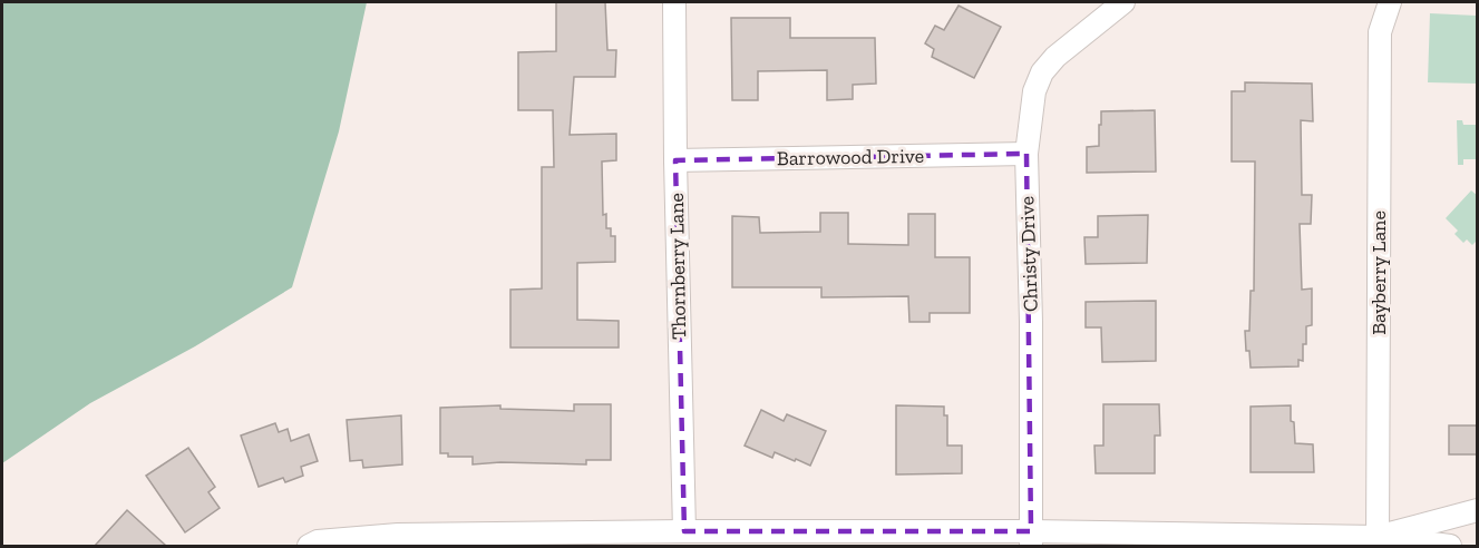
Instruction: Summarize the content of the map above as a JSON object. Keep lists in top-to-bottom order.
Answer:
{
  "streets": {
    "street": [
      "Barrowood Drive",
      "Christy Drive",
      "Thornberry Lane",
      "Bayberry Lane"
    ]
  },
  "crossings": [
    ["Barrowood Drive", "Christy Drive"],
    ["Barrowood Drive", "Thornberry Lane"]
  ]
}
